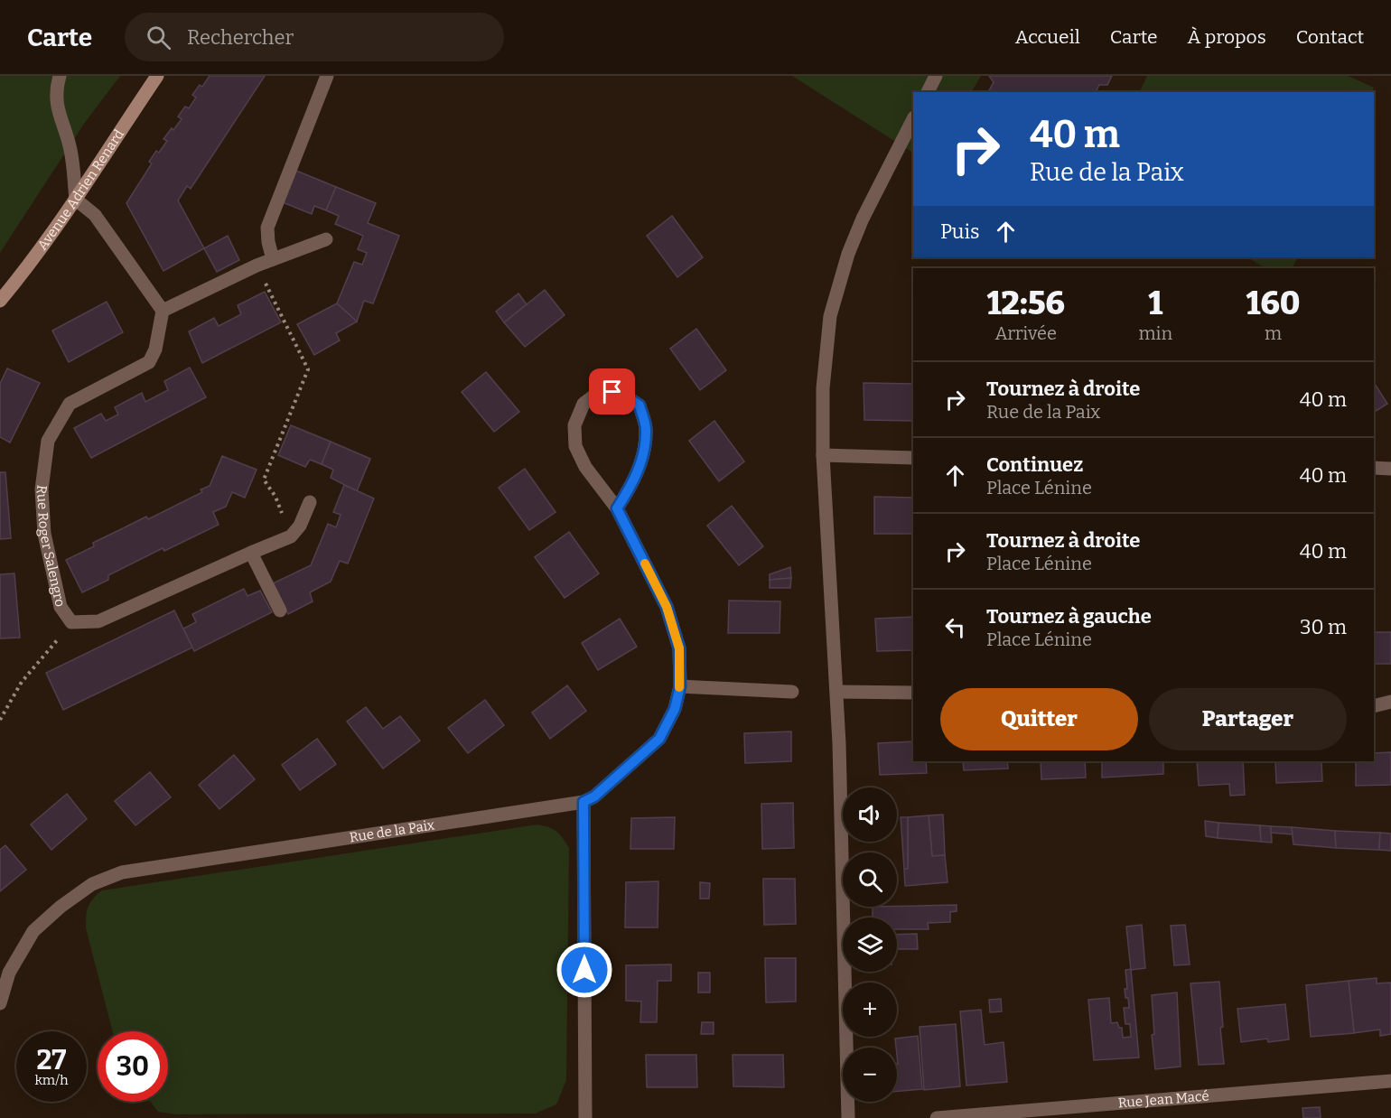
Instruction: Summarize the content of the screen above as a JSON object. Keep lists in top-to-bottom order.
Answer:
{
  "streets": {
    "street": [
      "Avenue Adrien Renard",
      "Rue Roger Salengro",
      "Rue de la Paix",
      "Rue Jean Macé"
    ]
  },
  "page": {
    "header": "Carte",
    "search": "Rechercher",
    "nav": [
      "Accueil",
      "Carte",
      "À propos",
      "Contact"
    ],
    "turn": ["40 m", "Rue de la Paix"],
    "then": "Puis",
    "eta": [
      "12:56",
      "Arrivée",
      "1",
      "min",
      "160",
      "m"
    ],
    "list": [
      {
        "name": "Tournez à droite",
        "note": "Rue de la Paix",
        "value": "40 m"
      },
      {
        "name": "Continuez",
        "note": "Place Lénine",
        "value": "40 m"
      },
      {
        "name": "Tournez à droite",
        "note": "Place Lénine",
        "value": "40 m"
      },
      {
        "name": "Tournez à gauche",
        "note": "Place Lénine",
        "value": "30 m"
      }
    ],
    "buttons": ["Quitter", "Partager"],
    "map_buttons": ["+", "−"],
    "speed": "27 km/h",
    "limit": "30"
  }
}
